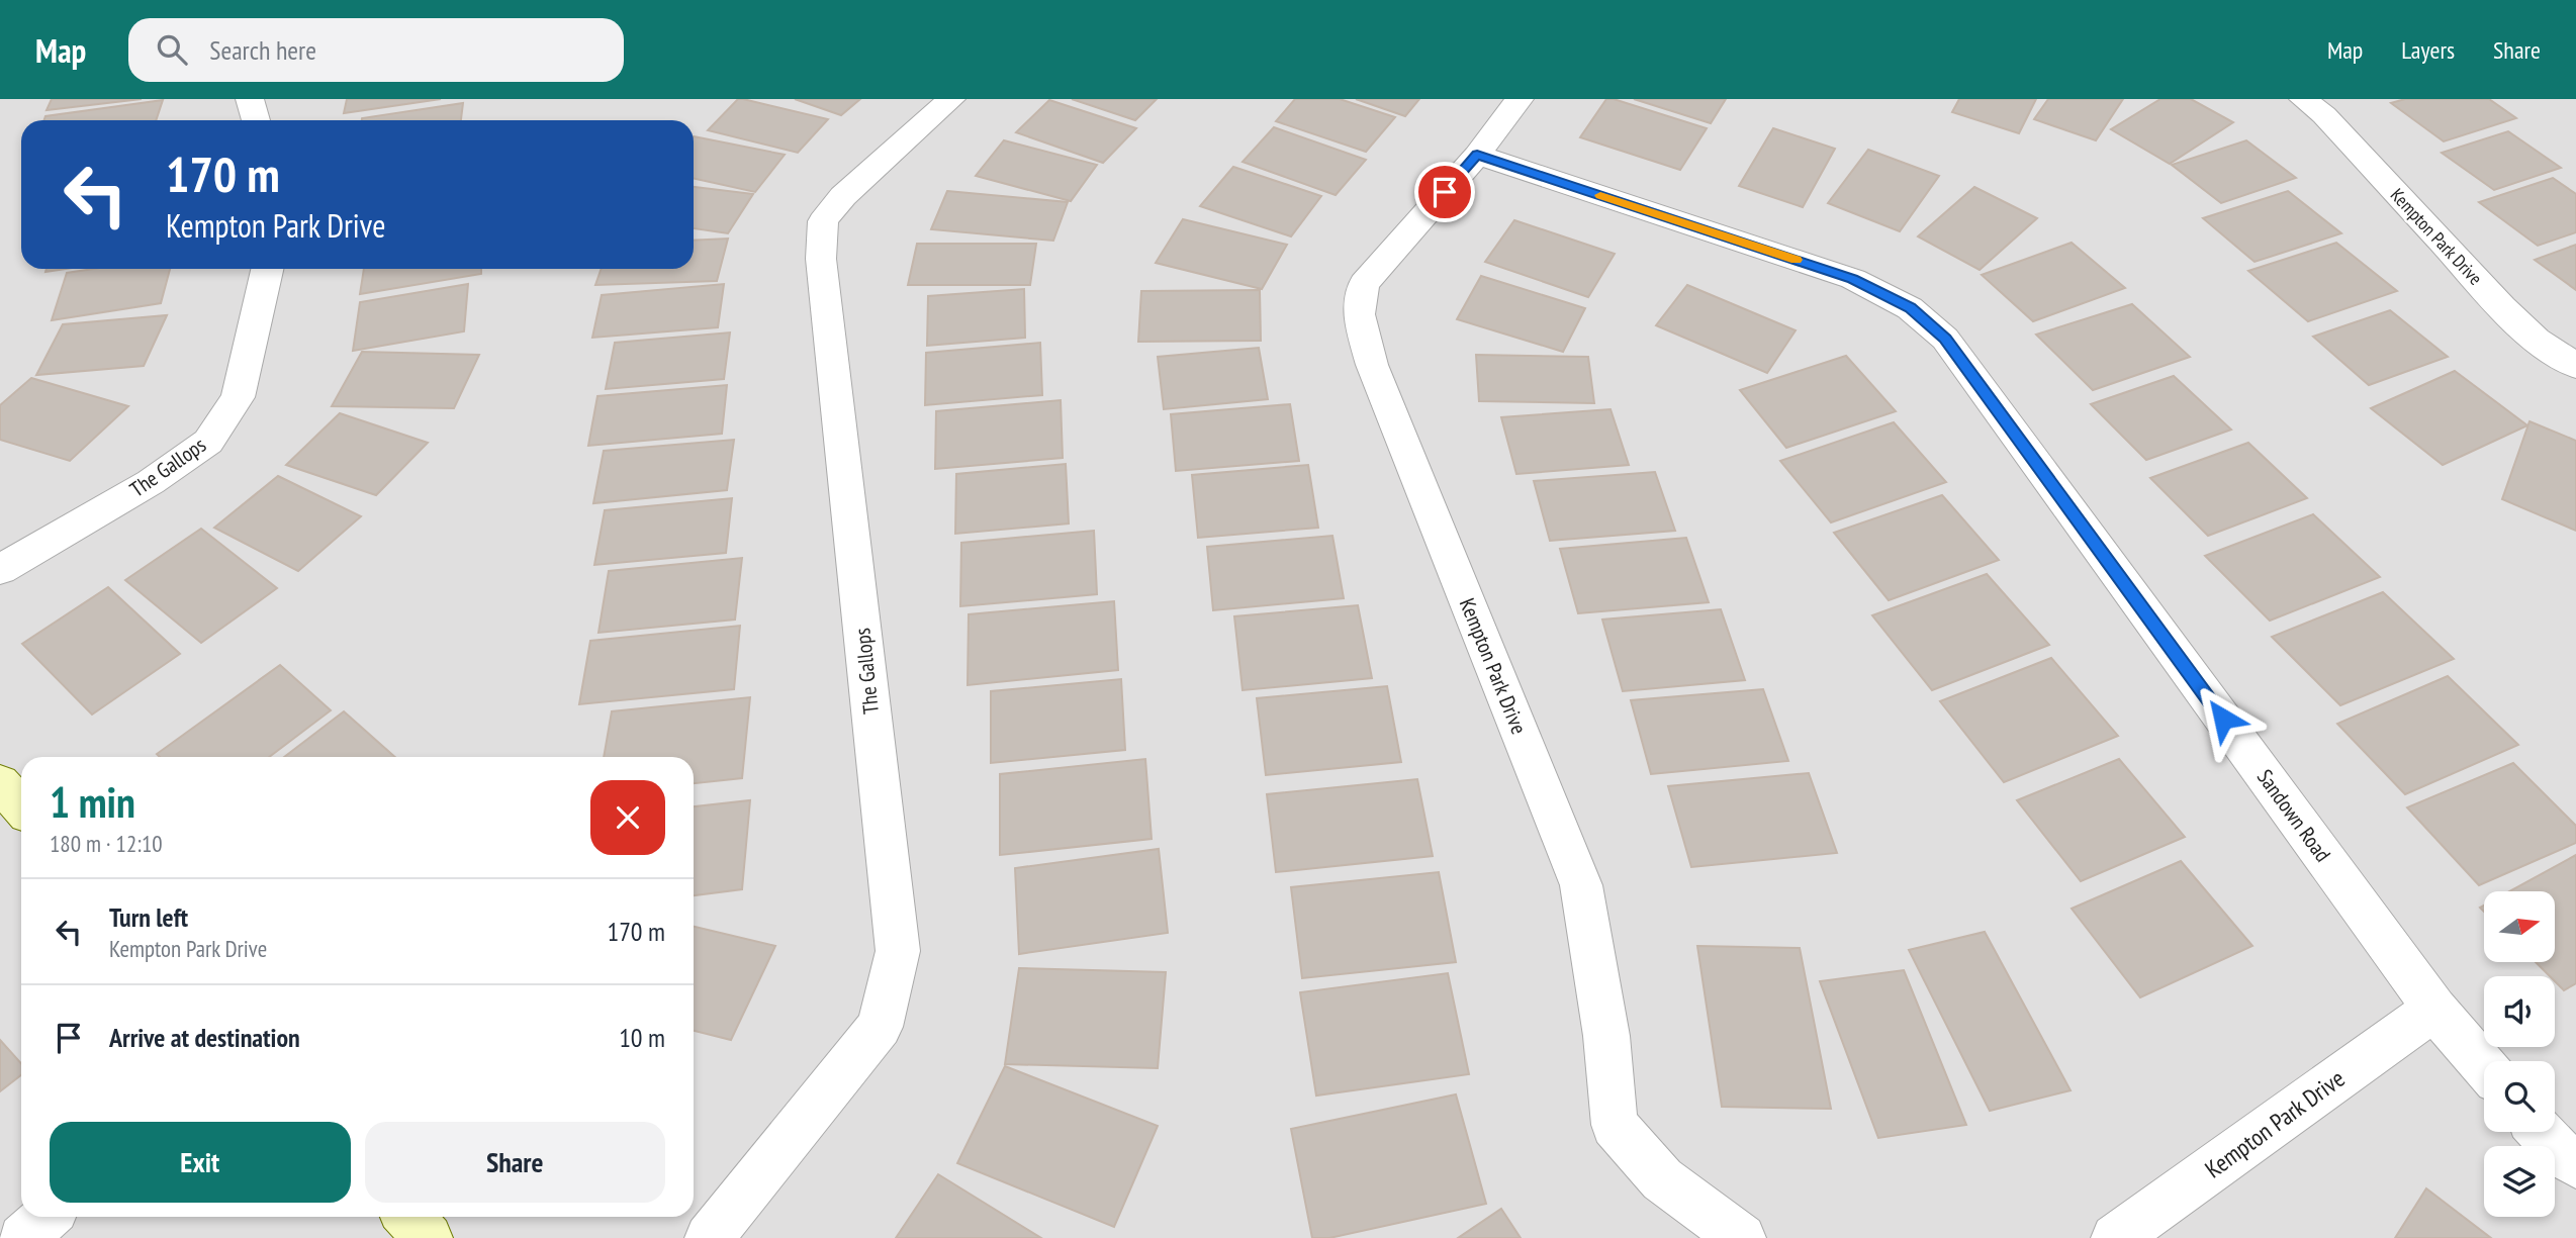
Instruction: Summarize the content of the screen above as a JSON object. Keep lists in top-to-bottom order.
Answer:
{
  "streets": {
    "street": ["Kempton Park Drive", "The Gallops", "Sandown Road"]
  },
  "crossings": [
    ["Kempton Park Drive", "Sandown Road"]
  ],
  "north": "right",
  "page": {
    "header": "Map",
    "search": "Search here",
    "nav": ["Map", "Layers", "Share"],
    "turn": ["170 m", "Kempton Park Drive"],
    "heading": ["1 min", "180 m · 12:10"],
    "list": [
      {
        "name": "Turn left",
        "note": "Kempton Park Drive",
        "value": "170 m"
      },
      {
        "name": "Arrive at destination",
        "value": "10 m"
      }
    ],
    "buttons": ["Exit", "Share"]
  }
}
